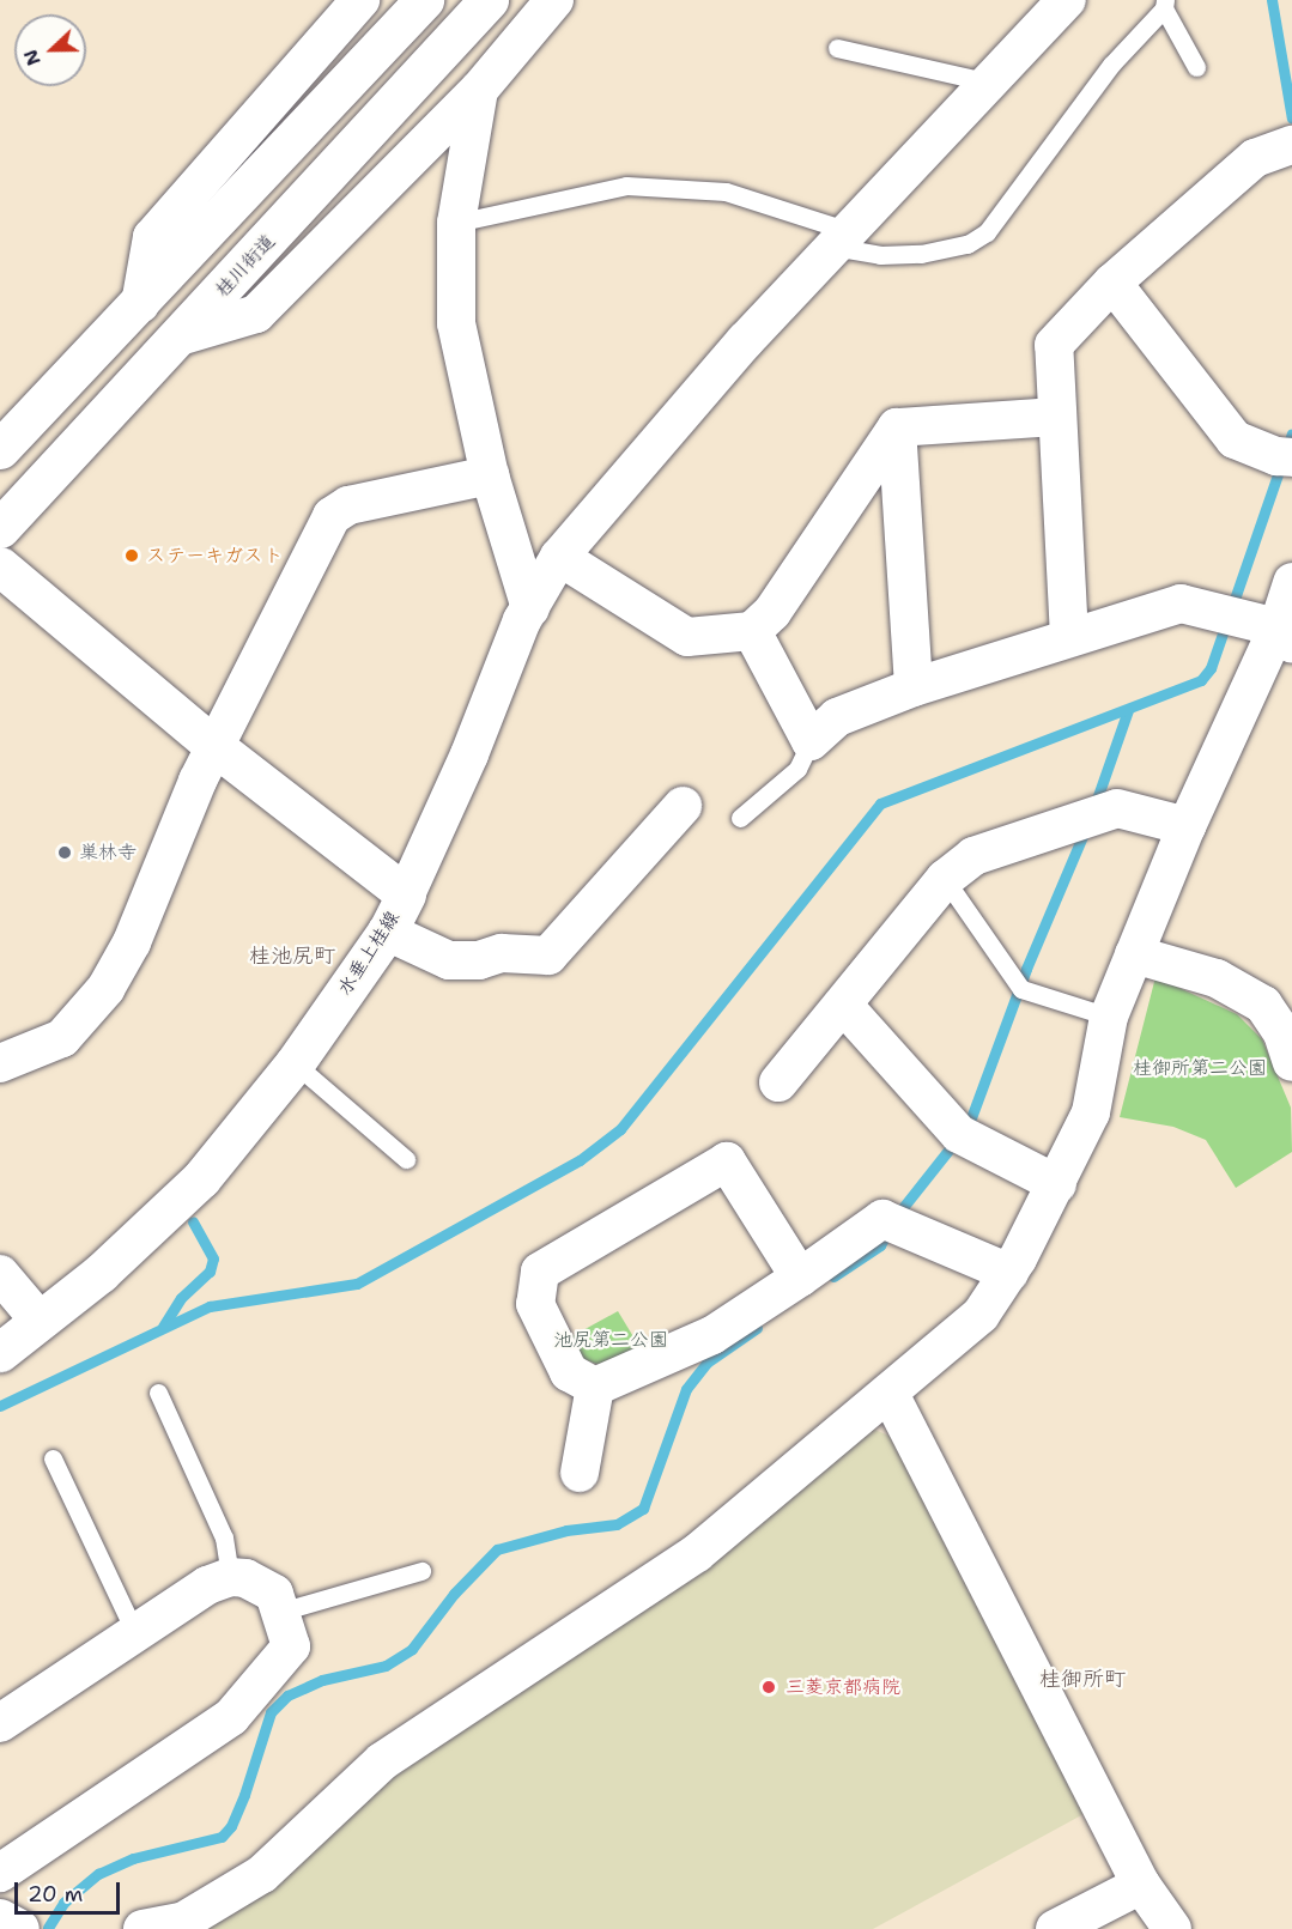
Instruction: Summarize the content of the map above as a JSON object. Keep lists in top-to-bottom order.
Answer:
{
  "streets": {
    "street": ["桂川街道", "水垂上桂線"]
  },
  "districts": ["桂池尻町", "桂御所町"],
  "parks": ["桂御所第二公園", "池尻第二公園"],
  "places": ["ステーキガスト", "巣林寺", "三菱京都病院"],
  "scale_bar": "20 m",
  "north": "left"
}
